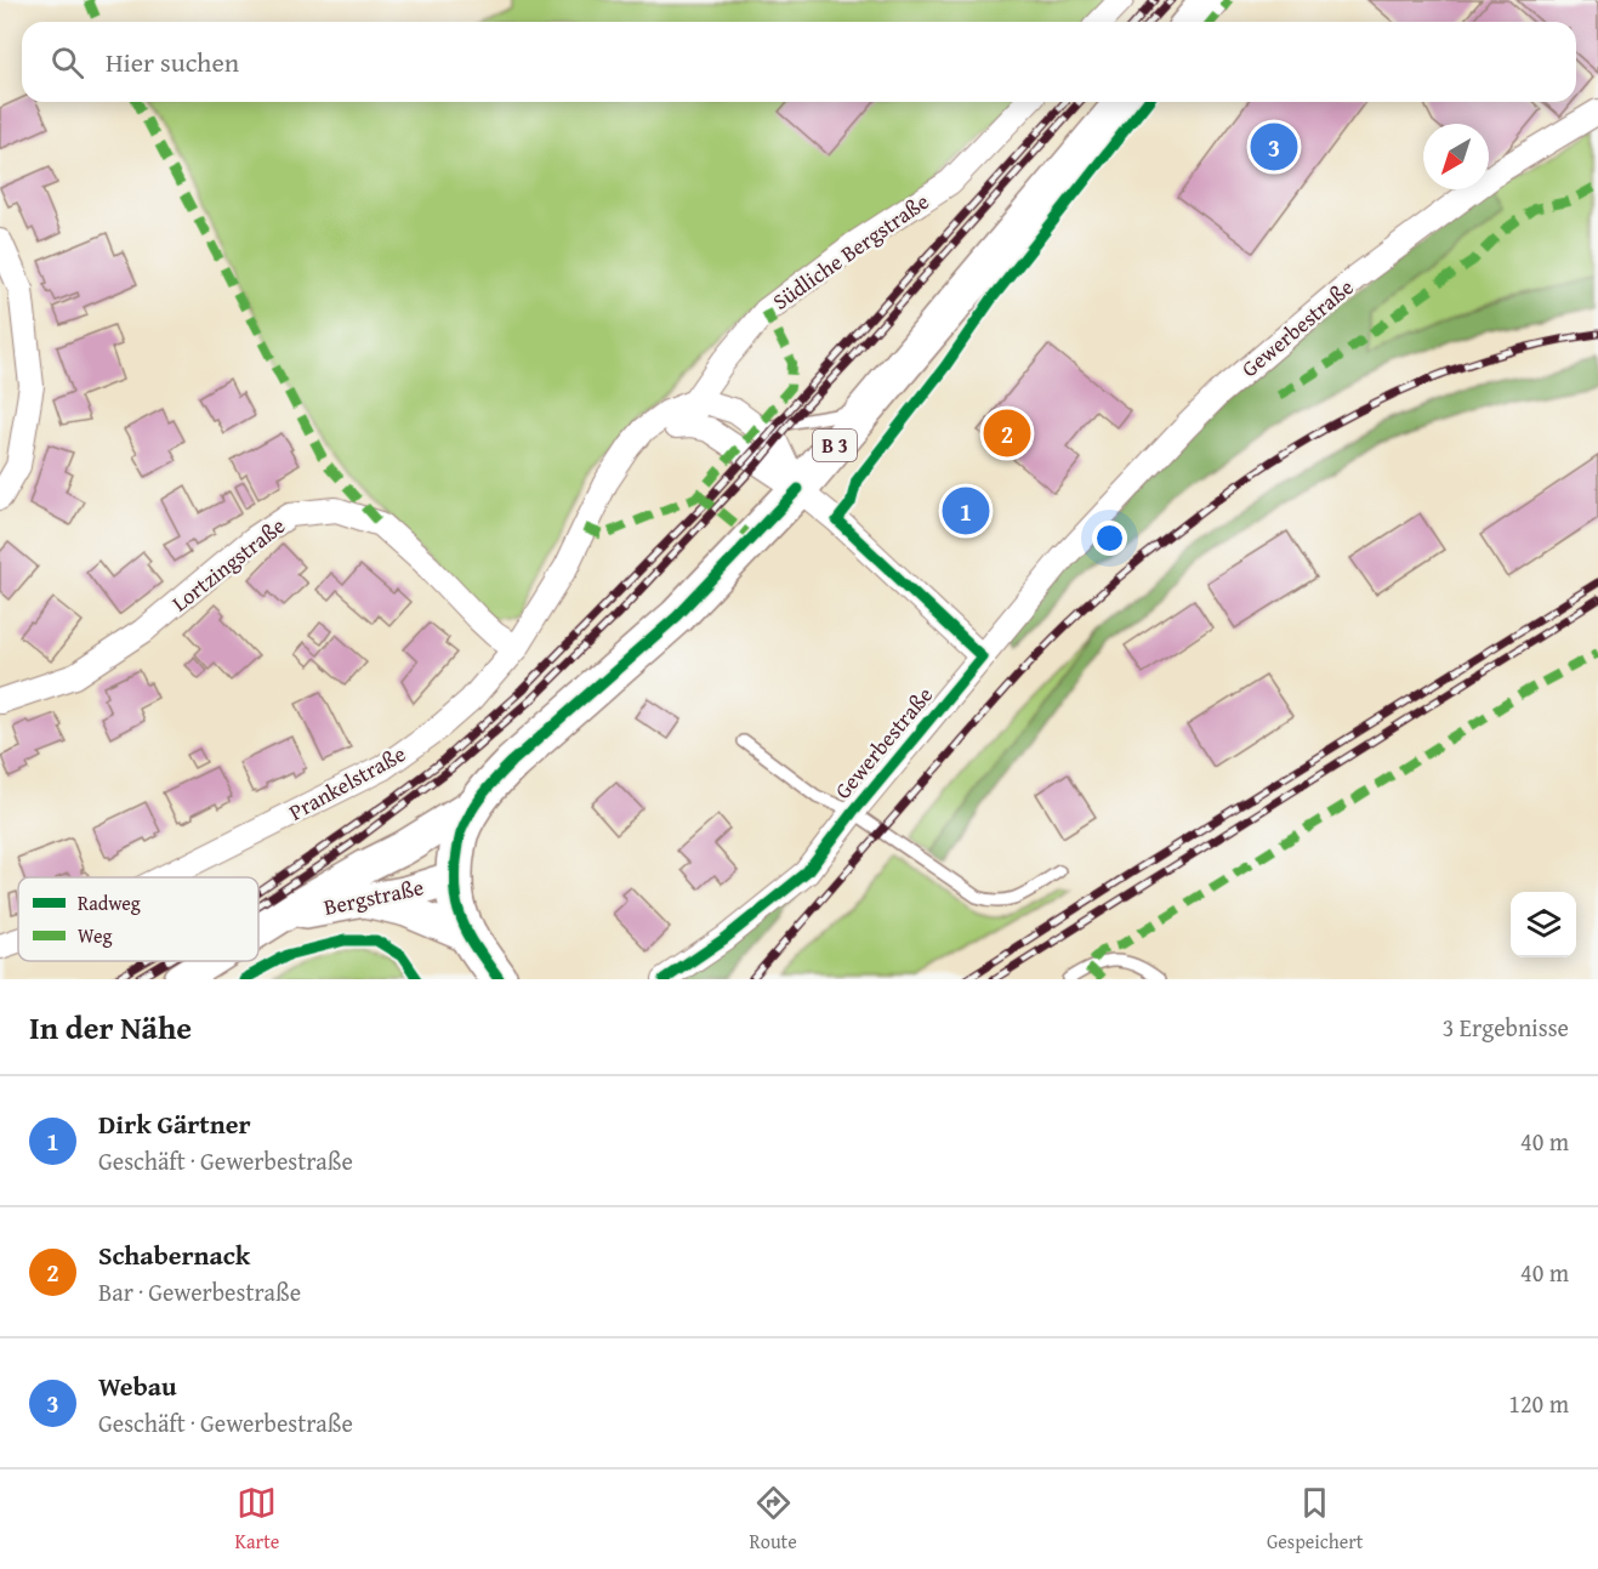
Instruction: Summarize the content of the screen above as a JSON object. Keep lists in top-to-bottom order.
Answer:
{
  "streets": {
    "main road": ["B 3", "Bergstraße"],
    "street": [
      "Südliche Bergstraße",
      "Gewerbestraße",
      "Lortzingstraße",
      "Prankelstraße"
    ]
  },
  "crossings": [
    ["Südliche Bergstraße", "Prankelstraße"],
    ["B 3", "Bergstraße"],
    ["Lortzingstraße", "Prankelstraße"]
  ],
  "legend": ["Radweg", "Weg"],
  "north": "bottom left",
  "page": {
    "search": "Hier suchen",
    "pins": ["3", "2", "1"],
    "heading": ["In der Nähe", "3 Ergebnisse"],
    "list": [
      {
        "mark": "1",
        "name": "Dirk Gärtner",
        "note": "Geschäft · Gewerbestraße",
        "value": "40 m"
      },
      {
        "mark": "2",
        "name": "Schabernack",
        "note": "Bar · Gewerbestraße",
        "value": "40 m"
      },
      {
        "mark": "3",
        "name": "Webau",
        "note": "Geschäft · Gewerbestraße",
        "value": "120 m"
      }
    ],
    "nav": ["Karte", "Route", "Gespeichert"]
  }
}
